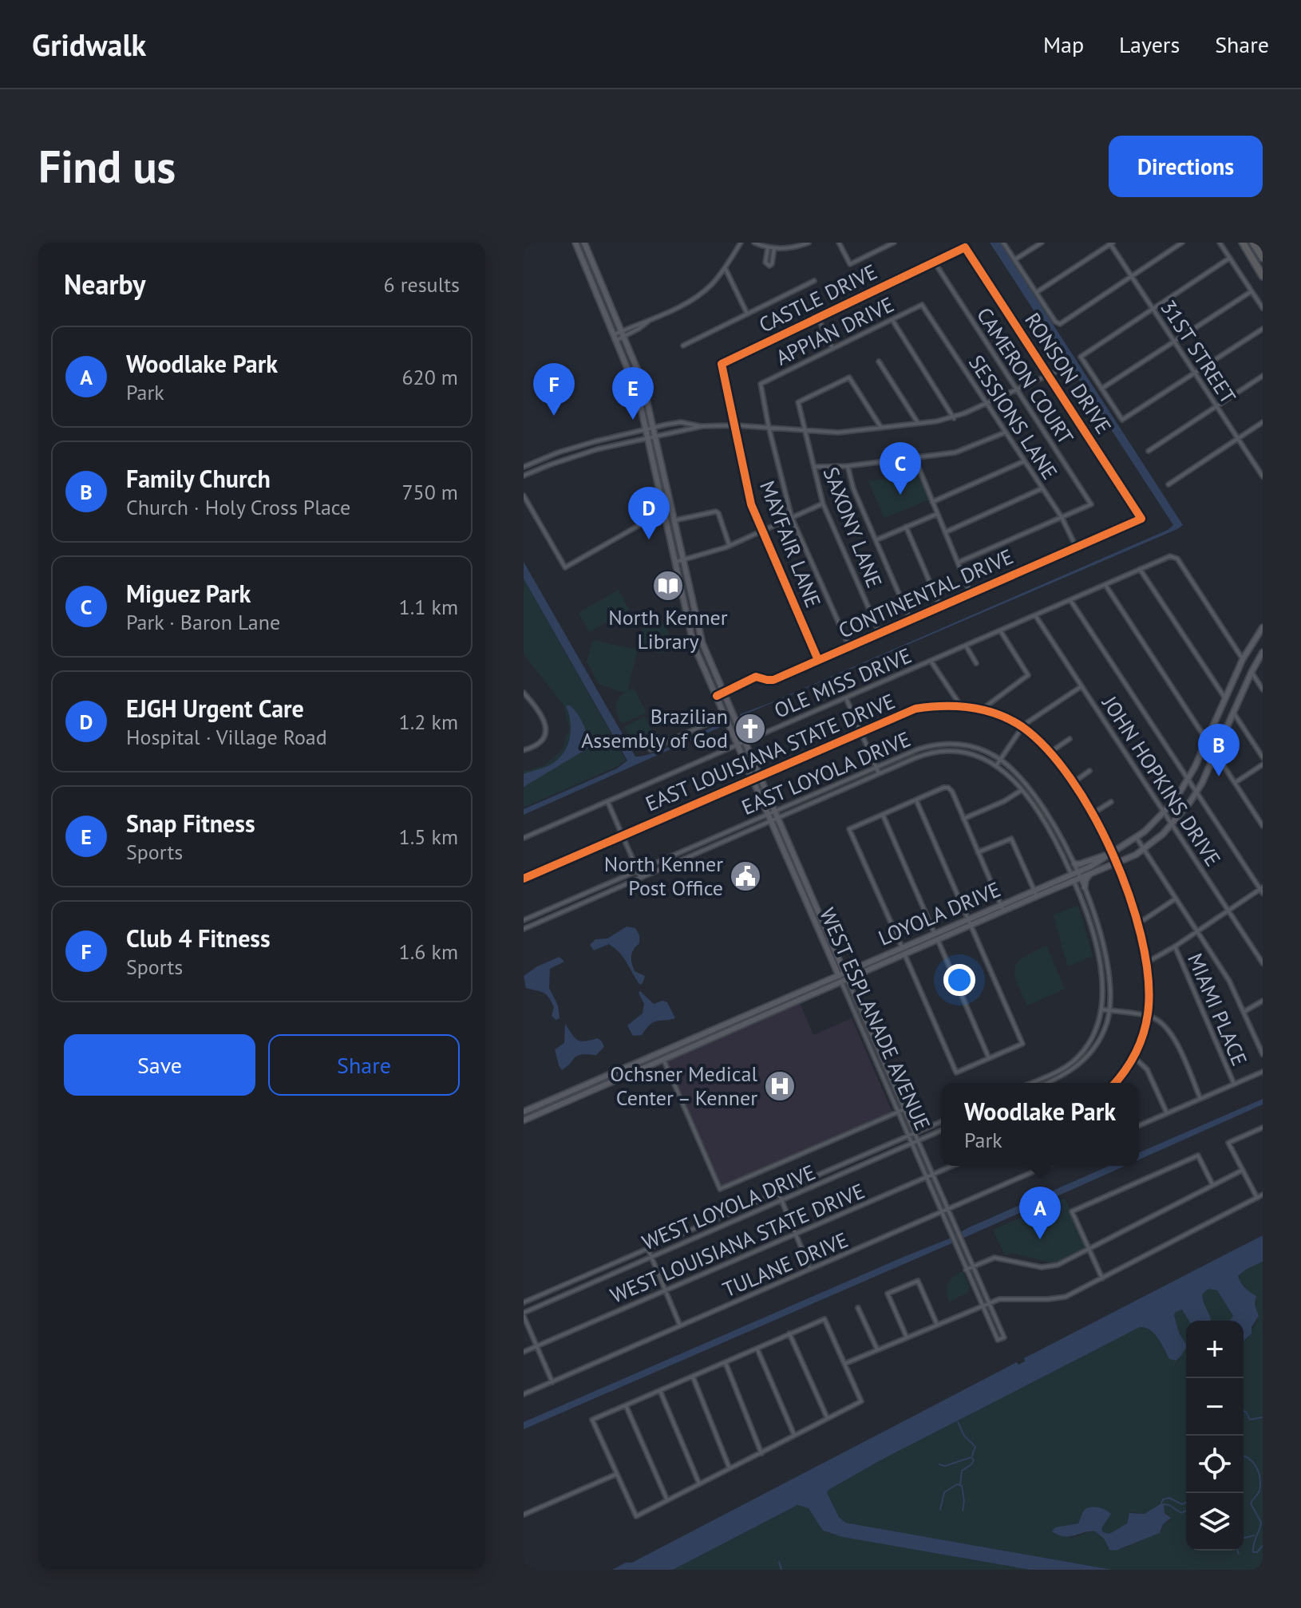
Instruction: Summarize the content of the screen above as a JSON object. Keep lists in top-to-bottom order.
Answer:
{
  "streets": {
    "main road": ["LOYOLA DRIVE", "WEST ESPLANADE AVENUE"],
    "street": [
      "CASTLE DRIVE",
      "APPIAN DRIVE",
      "31ST STREET",
      "RONSON DRIVE",
      "CAMERON COURT",
      "SESSIONS LANE",
      "SAXONY LANE",
      "MAYFAIR LANE",
      "CONTINENTAL DRIVE",
      "OLE MISS DRIVE",
      "EAST LOUISIANA STATE DRIVE",
      "EAST LOYOLA DRIVE",
      "JOHN HOPKINS DRIVE",
      "MIAMI PLACE",
      "WEST LOYOLA DRIVE",
      "WEST LOUISIANA STATE DRIVE",
      "TULANE DRIVE"
    ]
  },
  "crossings": [
    ["CASTLE DRIVE", "RONSON DRIVE"],
    ["CASTLE DRIVE", "CAMERON COURT"],
    ["CASTLE DRIVE", "MAYFAIR LANE"],
    ["APPIAN DRIVE", "SESSIONS LANE"],
    ["RONSON DRIVE", "CONTINENTAL DRIVE"],
    ["CAMERON COURT", "SESSIONS LANE"],
    ["SESSIONS LANE", "CONTINENTAL DRIVE"],
    ["SAXONY LANE", "CONTINENTAL DRIVE"],
    ["MAYFAIR LANE", "CONTINENTAL DRIVE"],
    ["CONTINENTAL DRIVE", "WEST ESPLANADE AVENUE"],
    ["OLE MISS DRIVE", "JOHN HOPKINS DRIVE"],
    ["OLE MISS DRIVE", "LOYOLA DRIVE"],
    ["OLE MISS DRIVE", "WEST ESPLANADE AVENUE"],
    ["EAST LOUISIANA STATE DRIVE", "LOYOLA DRIVE"],
    ["EAST LOUISIANA STATE DRIVE", "WEST ESPLANADE AVENUE"],
    ["EAST LOYOLA DRIVE", "LOYOLA DRIVE"],
    ["EAST LOYOLA DRIVE", "WEST ESPLANADE AVENUE"],
    ["JOHN HOPKINS DRIVE", "LOYOLA DRIVE"],
    ["LOYOLA DRIVE", "WEST ESPLANADE AVENUE"],
    ["WEST ESPLANADE AVENUE", "WEST LOYOLA DRIVE"],
    ["WEST ESPLANADE AVENUE", "WEST LOUISIANA STATE DRIVE"],
    ["WEST ESPLANADE AVENUE", "TULANE DRIVE"]
  ],
  "places": {
    "library": ["North Kenner Library"],
    "church": ["Brazilian Assembly of God"],
    "public building": ["North Kenner Post Office"],
    "hospital": ["Ochsner Medical Center – Kenner"]
  },
  "page": {
    "header": "Gridwalk",
    "nav": ["Map", "Layers", "Share"],
    "buttons": [
      "Directions",
      ["Save", "Share"]
    ],
    "title": "Find us",
    "heading": ["Nearby", "6 results"],
    "list": [
      {
        "mark": "A",
        "name": "Woodlake Park",
        "note": "Park",
        "value": "620 m"
      },
      {
        "mark": "B",
        "name": "Family Church",
        "note": "Church · Holy Cross Place",
        "value": "750 m"
      },
      {
        "mark": "C",
        "name": "Miguez Park",
        "note": "Park · Baron Lane",
        "value": "1.1 km"
      },
      {
        "mark": "D",
        "name": "EJGH Urgent Care",
        "note": "Hospital · Village Road",
        "value": "1.2 km"
      },
      {
        "mark": "E",
        "name": "Snap Fitness",
        "note": "Sports",
        "value": "1.5 km"
      },
      {
        "mark": "F",
        "name": "Club 4 Fitness",
        "note": "Sports",
        "value": "1.6 km"
      }
    ],
    "pins": [
      "F",
      "E",
      "C",
      "D",
      "B",
      "A"
    ],
    "popup": ["Woodlake Park", "Park"],
    "map_buttons": ["+", "−"]
  }
}
